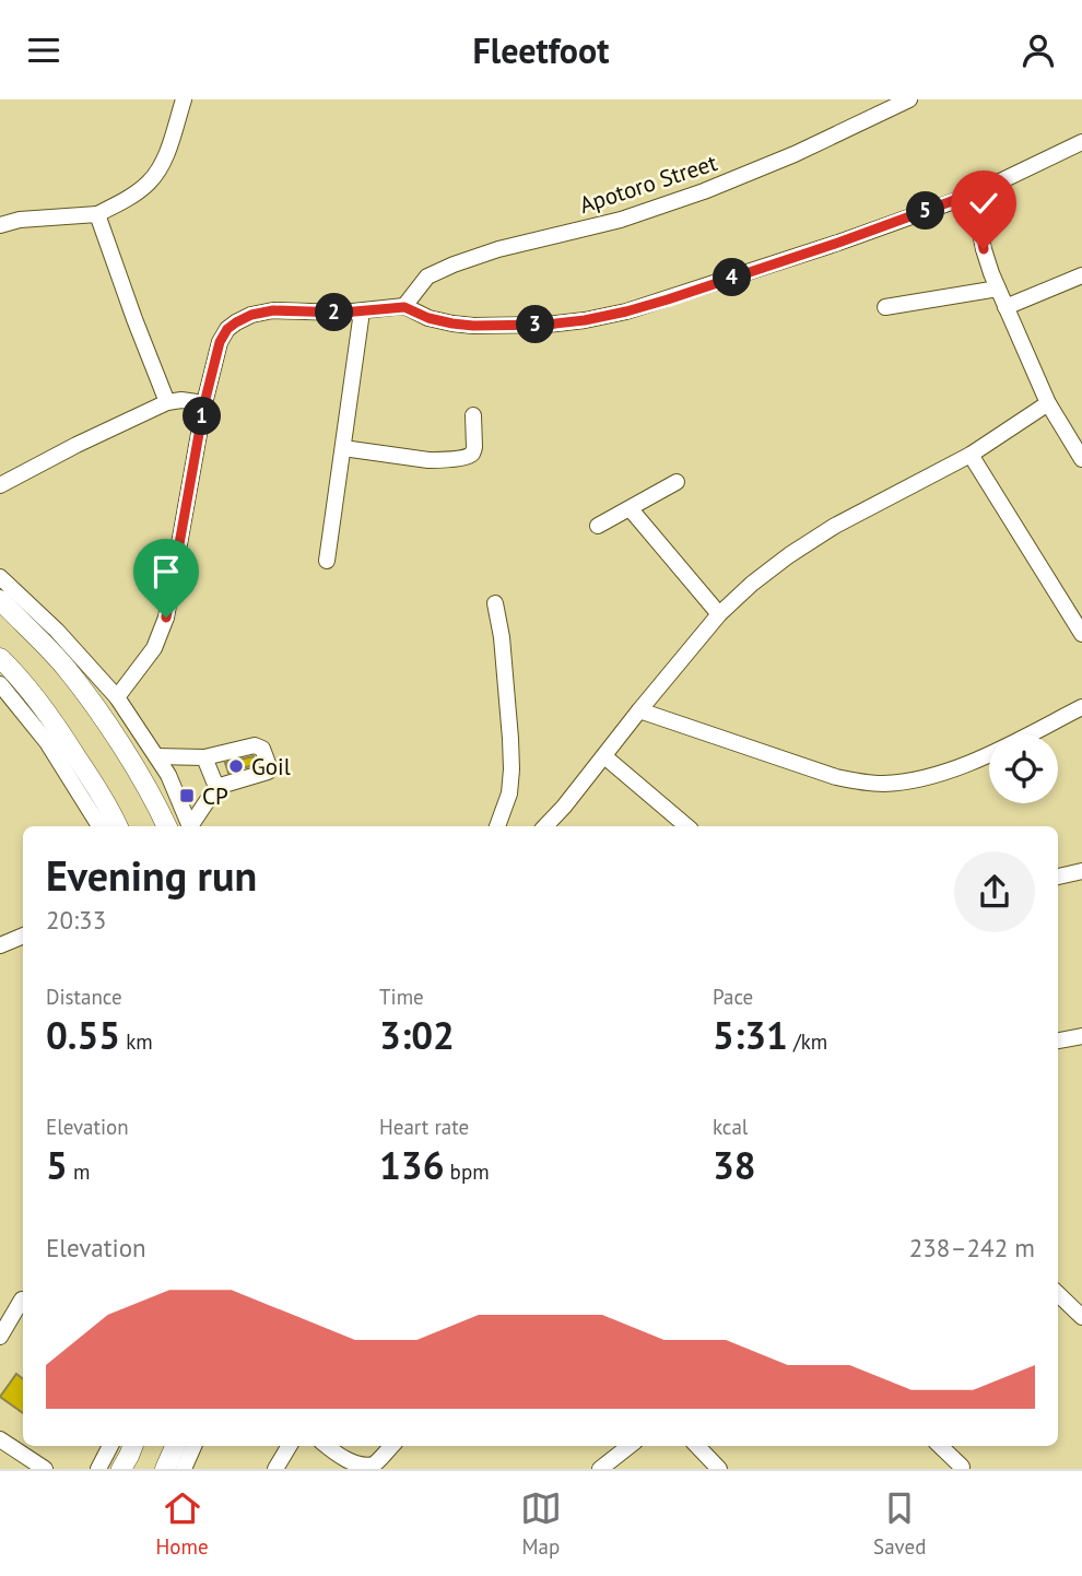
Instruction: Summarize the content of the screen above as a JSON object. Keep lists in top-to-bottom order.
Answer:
{
  "streets": {
    "street": ["Apotoro Street"]
  },
  "places": {
    "other": ["Goil"],
    "transit": ["CP"]
  },
  "page": {
    "header": "Fleetfoot",
    "pins": [
      "5",
      "4",
      "2",
      "3",
      "1"
    ],
    "heading": ["Evening run", "20:33"],
    "stats": [
      ["Distance", "0.55 km"],
      ["Time", "3:02"],
      ["Pace", "5:31 /km"],
      ["Elevation", "5 m"],
      ["Heart rate", "136 bpm"],
      ["kcal", "38"]
    ],
    "chart": ["Elevation", "238–242 m"],
    "tabs": ["Home", "Map", "Saved"]
  }
}
